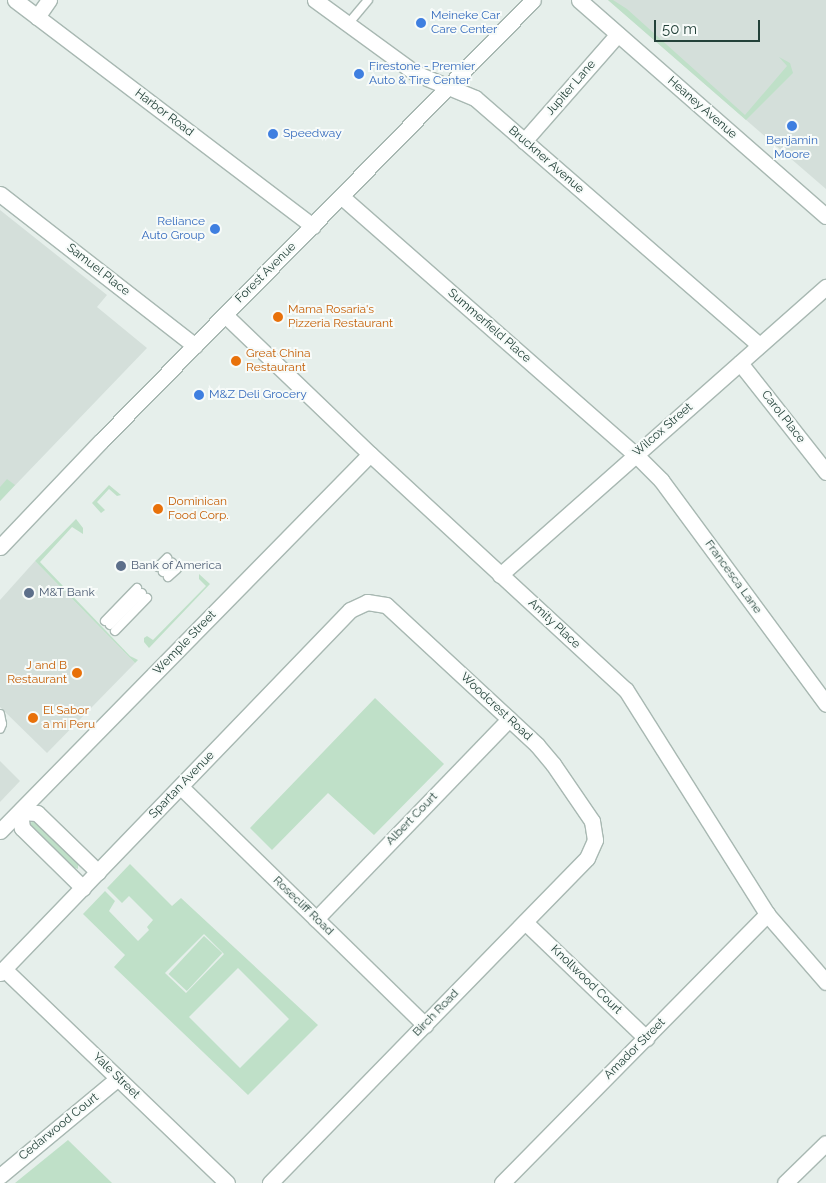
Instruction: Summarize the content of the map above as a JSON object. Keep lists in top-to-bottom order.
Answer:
{
  "streets": {
    "street": [
      "Jupiter Lane",
      "Heaney Avenue",
      "Harbor Road",
      "Bruckner Avenue",
      "Samuel Place",
      "Forest Avenue",
      "Summerfield Place",
      "Carol Place",
      "Wilcox Street",
      "Francesca Lane",
      "Amity Place",
      "Wemple Street",
      "Woodcrest Road",
      "Spartan Avenue",
      "Albert Court",
      "Rosecliff Road",
      "Knollwood Court",
      "Birch Road",
      "Amador Street",
      "Yale Street",
      "Cedarwood Court"
    ]
  },
  "crossings": [
    ["Jupiter Lane", "Heaney Avenue"],
    ["Jupiter Lane", "Bruckner Avenue"],
    ["Harbor Road", "Forest Avenue"],
    ["Bruckner Avenue", "Forest Avenue"],
    ["Bruckner Avenue", "Wilcox Street"],
    ["Samuel Place", "Forest Avenue"],
    ["Forest Avenue", "Summerfield Place"],
    ["Forest Avenue", "Amity Place"],
    ["Summerfield Place", "Wilcox Street"],
    ["Summerfield Place", "Francesca Lane"],
    ["Carol Place", "Wilcox Street"],
    ["Wilcox Street", "Francesca Lane"],
    ["Wilcox Street", "Amity Place"],
    ["Amity Place", "Wemple Street"],
    ["Amity Place", "Amador Street"],
    ["Woodcrest Road", "Spartan Avenue"],
    ["Woodcrest Road", "Albert Court"],
    ["Woodcrest Road", "Birch Road"],
    ["Spartan Avenue", "Rosecliff Road"],
    ["Spartan Avenue", "Yale Street"],
    ["Albert Court", "Rosecliff Road"],
    ["Rosecliff Road", "Birch Road"],
    ["Knollwood Court", "Birch Road"],
    ["Knollwood Court", "Amador Street"],
    ["Yale Street", "Cedarwood Court"]
  ],
  "places": [
    "Meineke Car Care Center",
    "Firestone - Premier Auto & Tire Center",
    "Benjamin Moore",
    "Speedway",
    "Reliance Auto Group",
    "Mama Rosaria's Pizzeria Restaurant",
    "Great China Restaurant",
    "M&Z Deli Grocery",
    "Dominican Food Corp.",
    "Bank of America",
    "M&T Bank",
    "J and B Restaurant",
    "El Sabor a mi Peru"
  ],
  "scale_bar": "50 m"
}
